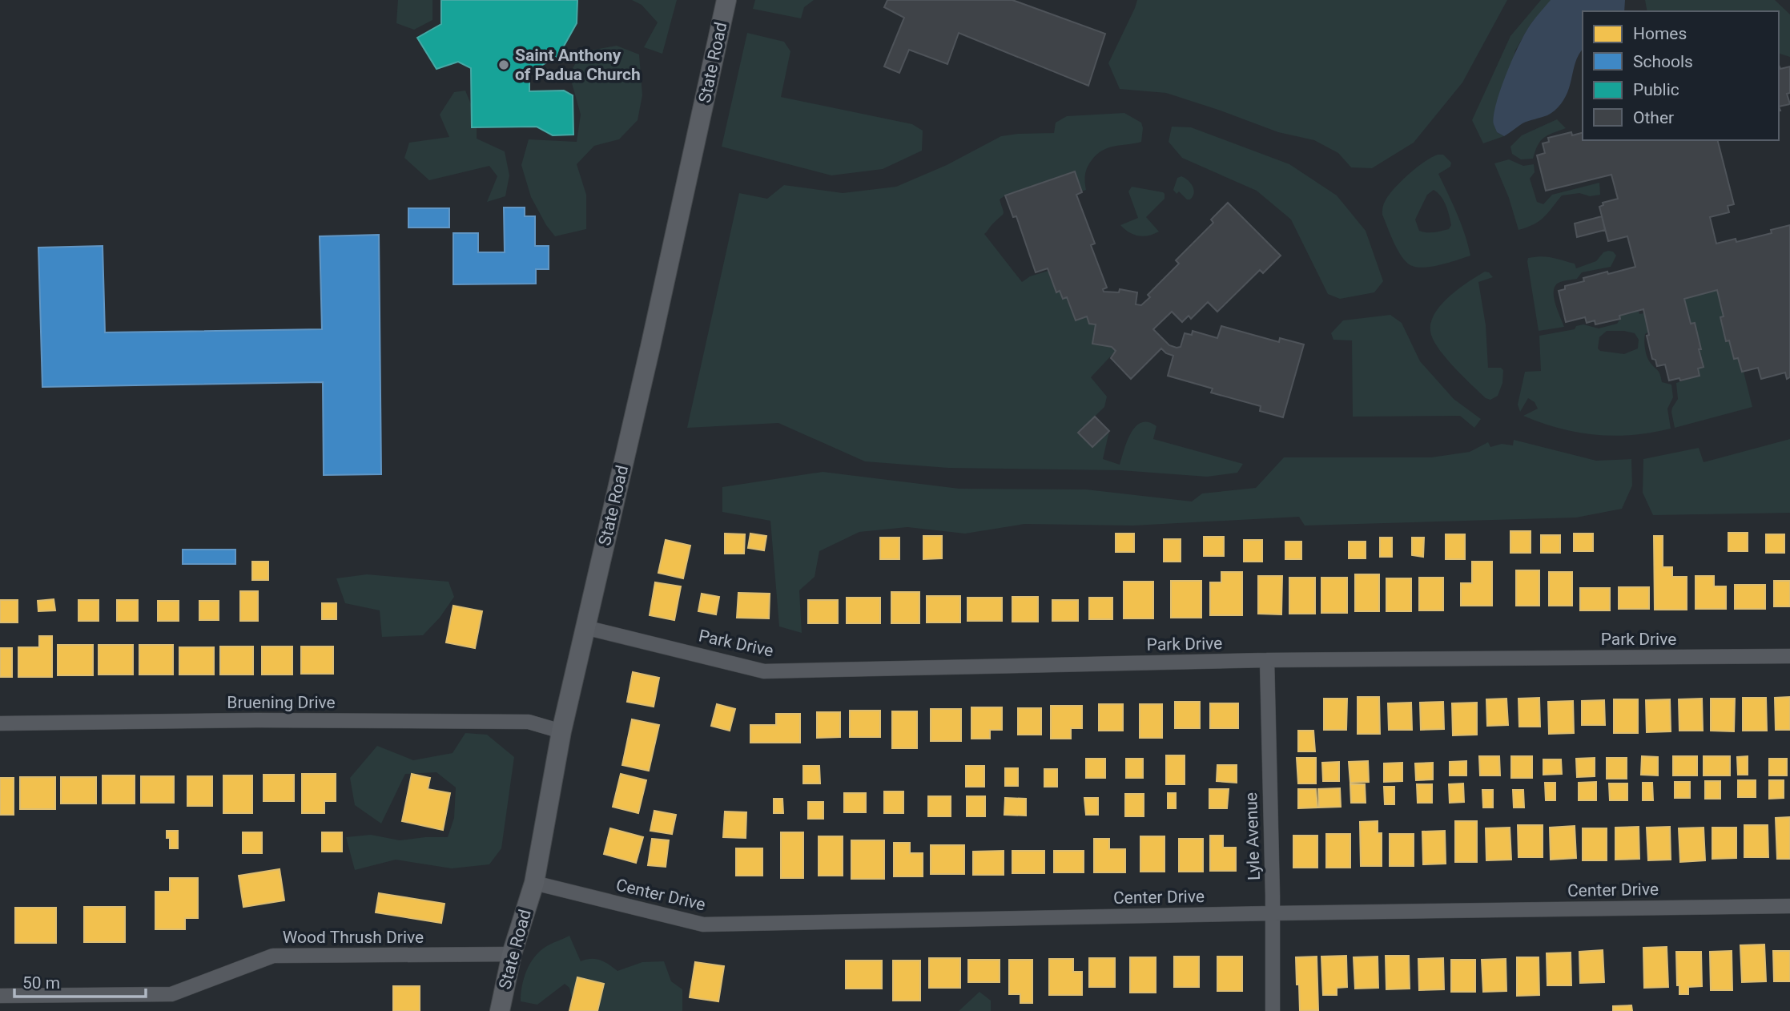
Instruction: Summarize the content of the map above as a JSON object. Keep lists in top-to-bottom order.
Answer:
{
  "streets": {
    "main road": ["State Road"],
    "street": [
      "Park Drive",
      "Bruening Drive",
      "Lyle Avenue",
      "Center Drive",
      "Wood Thrush Drive"
    ]
  },
  "crossings": [
    ["State Road", "Park Drive"],
    ["State Road", "Bruening Drive"],
    ["State Road", "Center Drive"],
    ["State Road", "Wood Thrush Drive"],
    ["Park Drive", "Lyle Avenue"],
    ["Lyle Avenue", "Center Drive"]
  ],
  "places": ["Saint Anthony of Padua Church"],
  "legend": [
    "Homes",
    "Schools",
    "Public",
    "Other"
  ],
  "scale_bar": "50 m"
}
